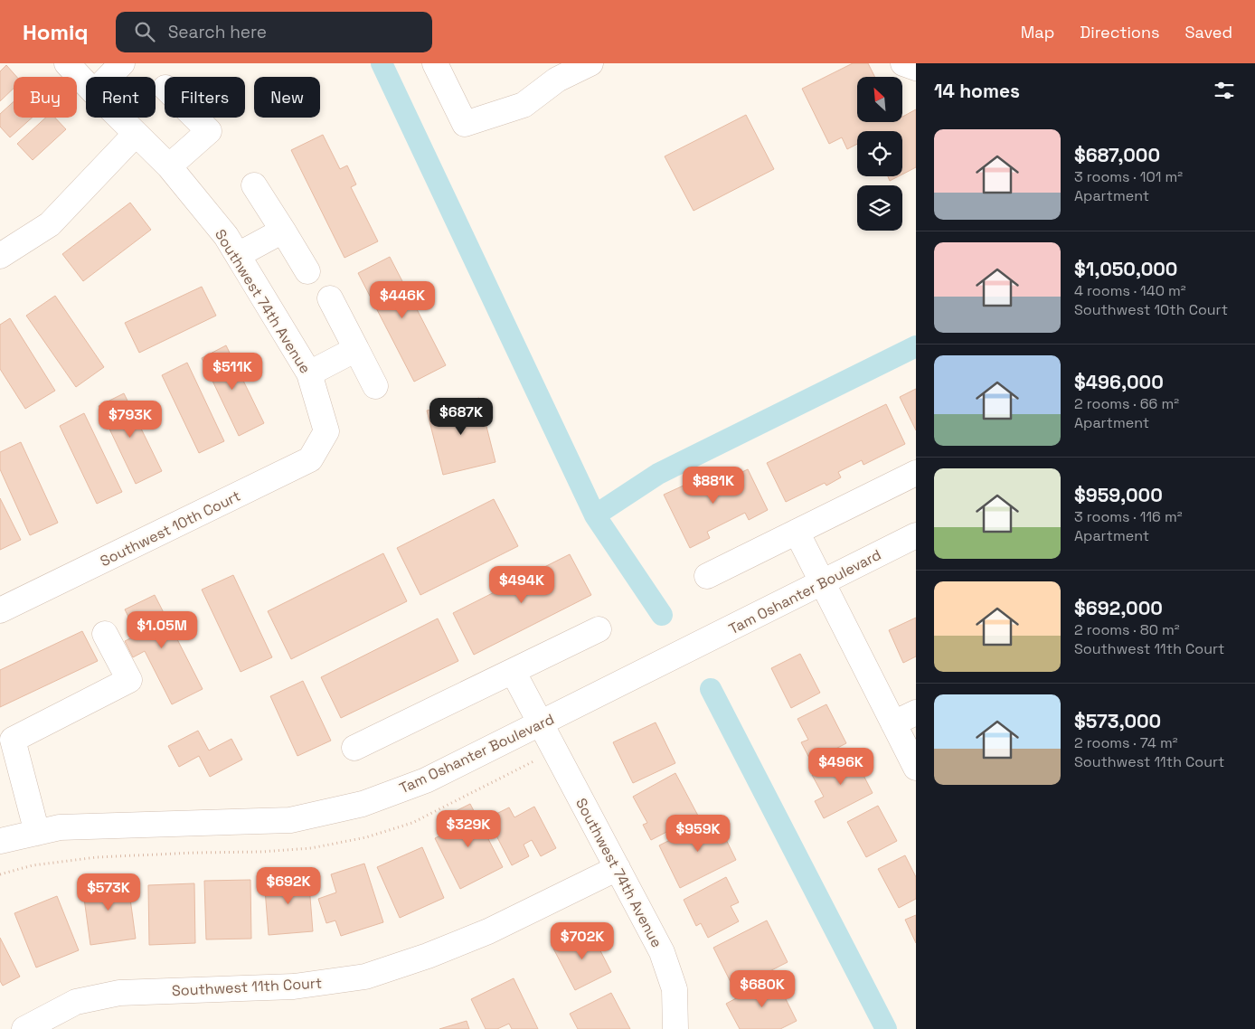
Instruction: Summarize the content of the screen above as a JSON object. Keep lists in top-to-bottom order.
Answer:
{
  "streets": {
    "street": [
      "Southwest 74th Avenue",
      "Southwest 10th Court",
      "Tam Oshanter Boulevard",
      "Southwest 11th Court"
    ]
  },
  "crossings": [
    ["Southwest 74th Avenue", "Southwest 10th Court"],
    ["Southwest 74th Avenue", "Tam Oshanter Boulevard"],
    ["Southwest 74th Avenue", "Southwest 11th Court"]
  ],
  "north": "top left",
  "page": {
    "header": "Homiq",
    "search": "Search here",
    "nav": ["Map", "Directions", "Saved"],
    "heading": "14 homes",
    "chip": [
      "Buy",
      "Rent",
      "Filters",
      "New"
    ],
    "list": [
      {
        "name": "$687,000",
        "note": "3 rooms · 101 m² · Apartment"
      },
      {
        "name": "$1,050,000",
        "note": "4 rooms · 140 m² · Southwest 10th Court"
      },
      {
        "name": "$496,000",
        "note": "2 rooms · 66 m² · Apartment"
      },
      {
        "name": "$959,000",
        "note": "3 rooms · 116 m² · Apartment"
      },
      {
        "name": "$692,000",
        "note": "2 rooms · 80 m² · Southwest 11th Court"
      },
      {
        "name": "$573,000",
        "note": "2 rooms · 74 m² · Southwest 11th Court"
      }
    ],
    "price": [
      "$446K",
      "$511K",
      "$687K",
      "$793K",
      "$881K",
      "$494K",
      "$1.05M",
      "$496K",
      "$329K",
      "$959K",
      "$692K",
      "$573K",
      "$702K",
      "$680K"
    ]
  }
}
